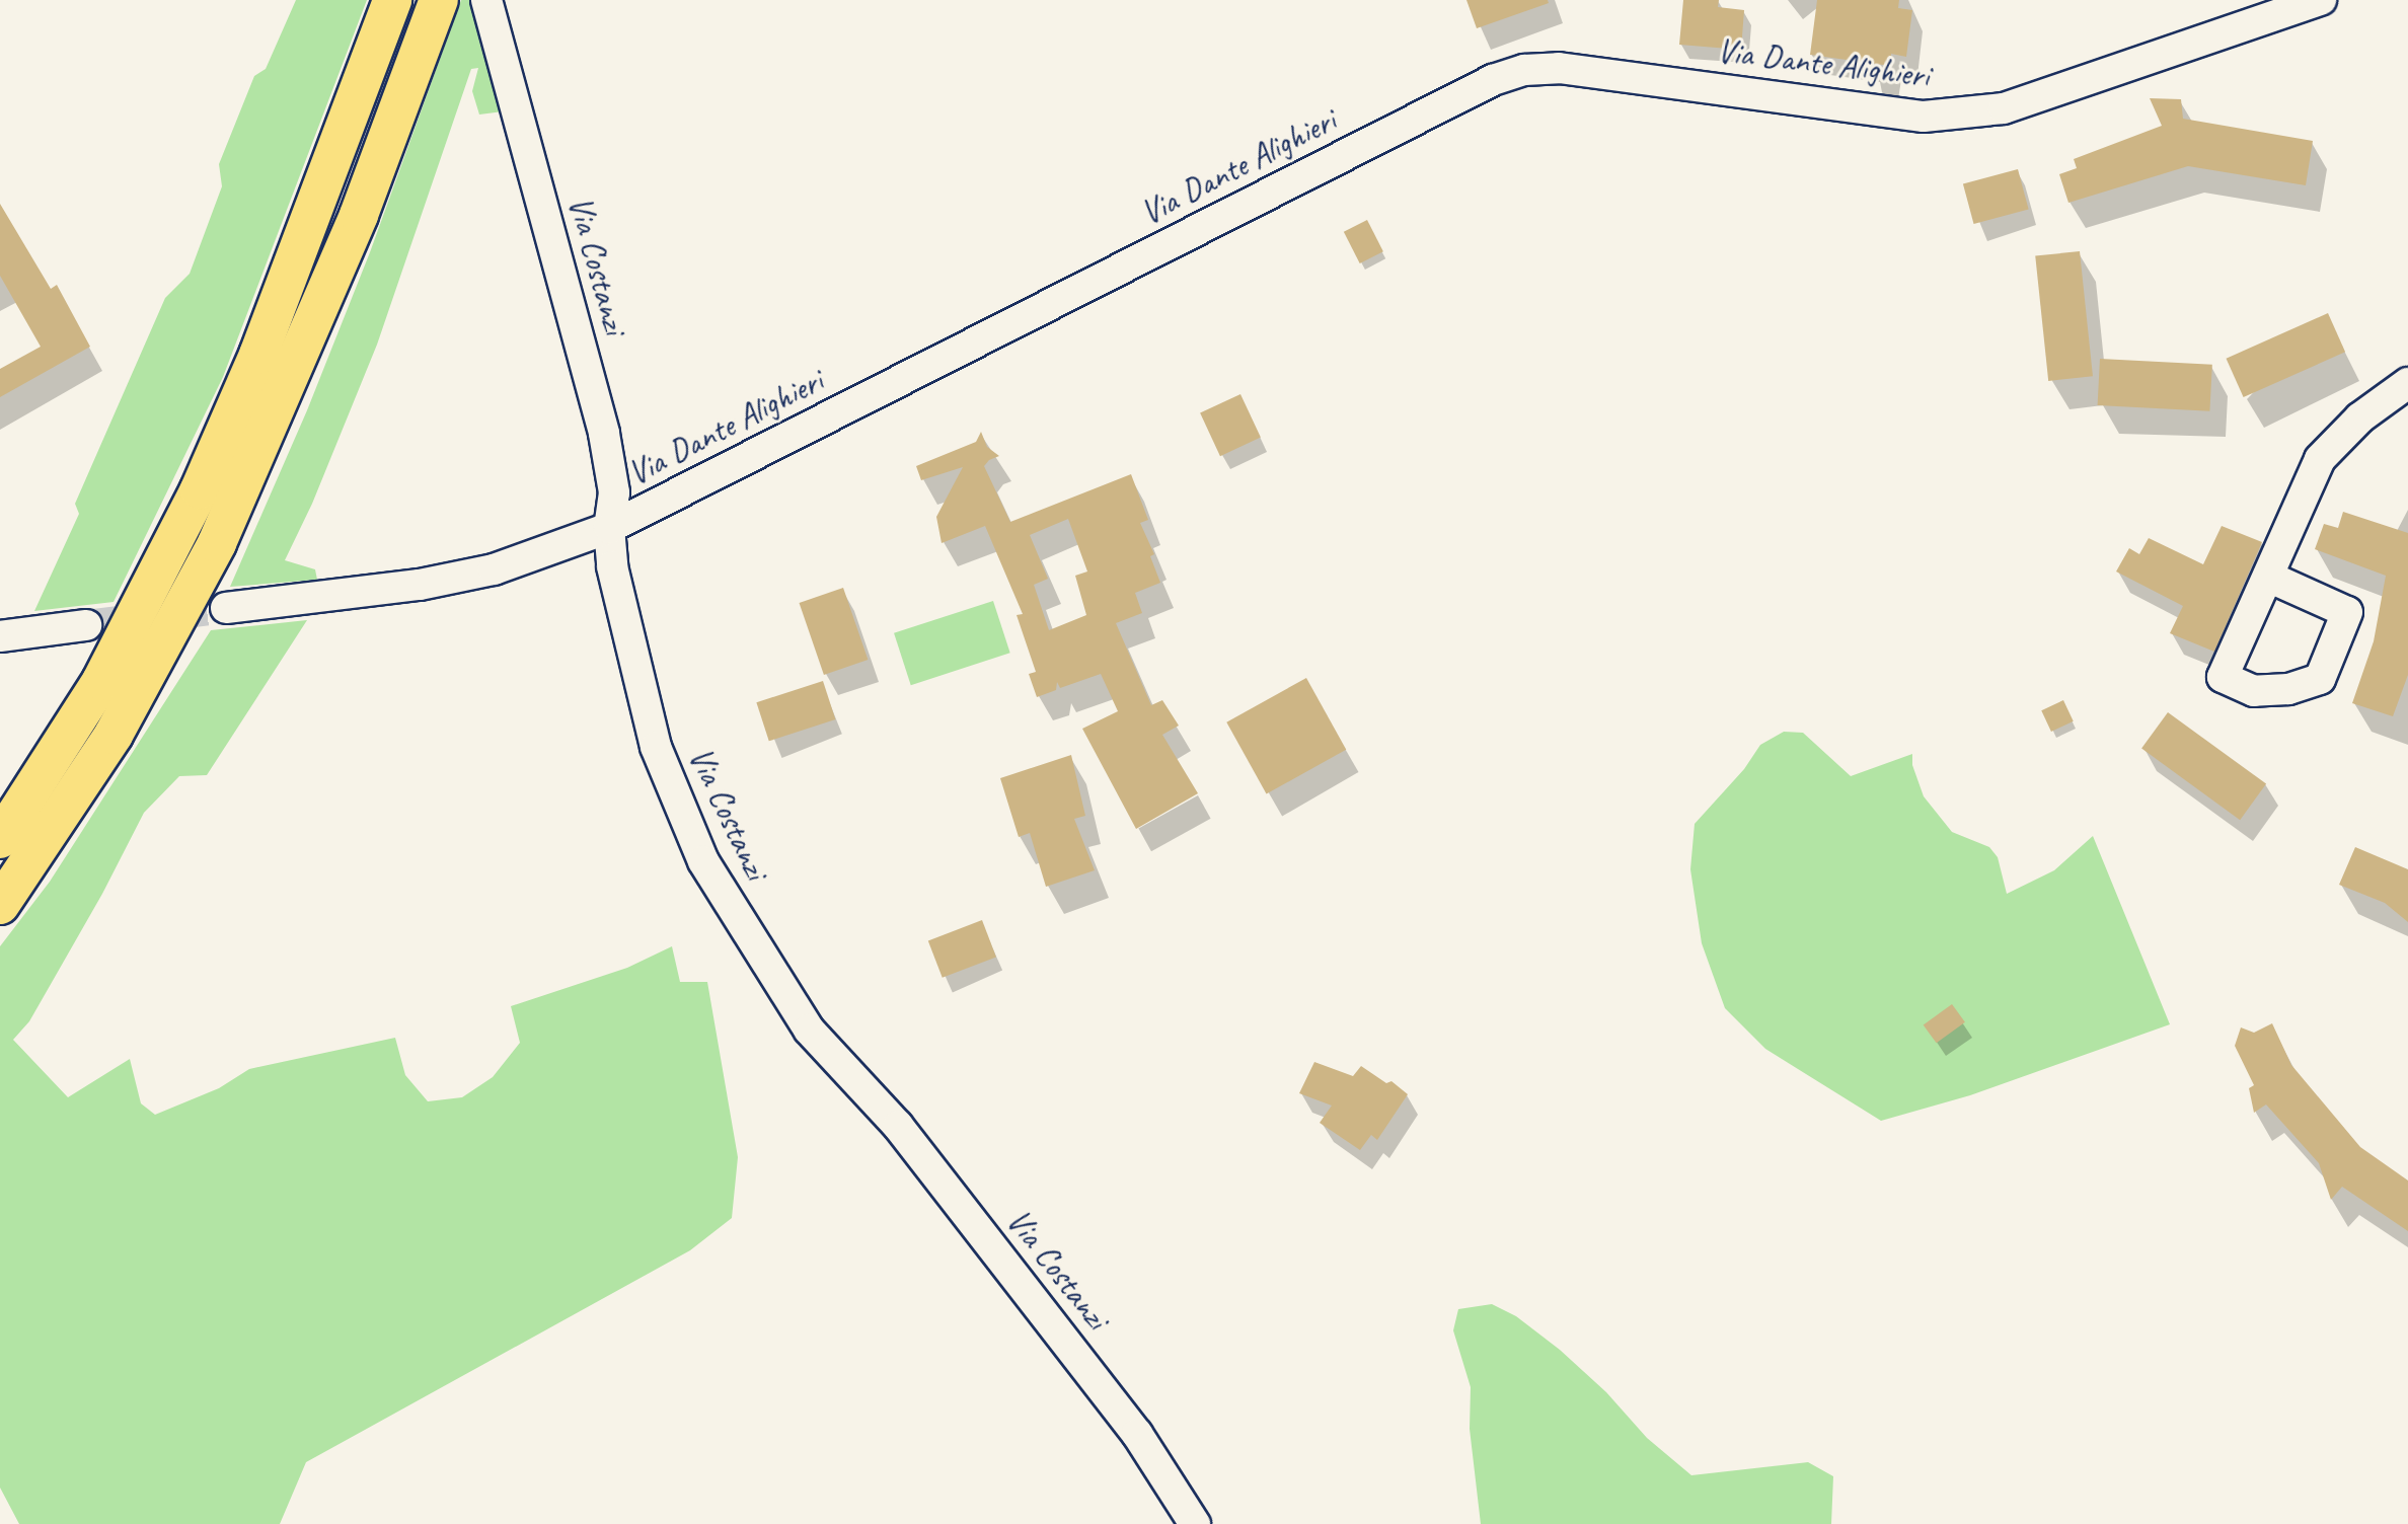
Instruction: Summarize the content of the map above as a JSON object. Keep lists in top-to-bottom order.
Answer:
{
  "streets": {
    "street": ["Via Dante Alighieri", "Via Costanzi"]
  },
  "crossings": [
    ["Via Dante Alighieri", "Via Costanzi"]
  ]
}
